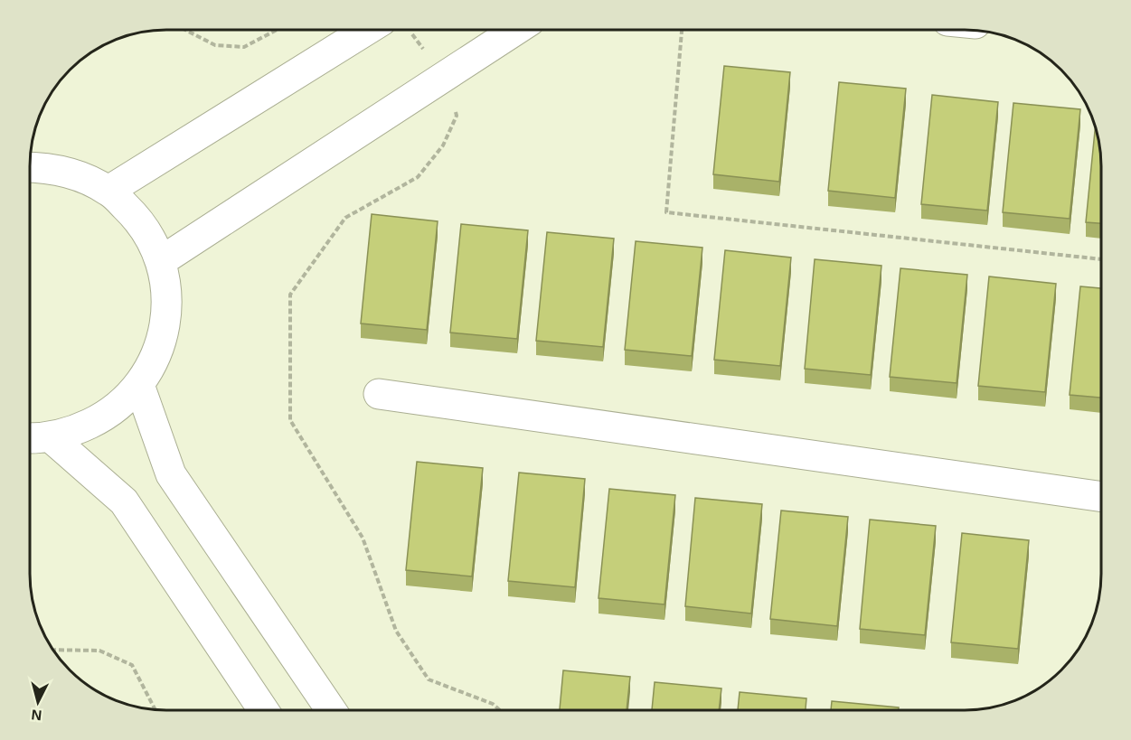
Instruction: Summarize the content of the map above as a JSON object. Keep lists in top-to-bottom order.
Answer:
{
  "north": "bottom"
}
